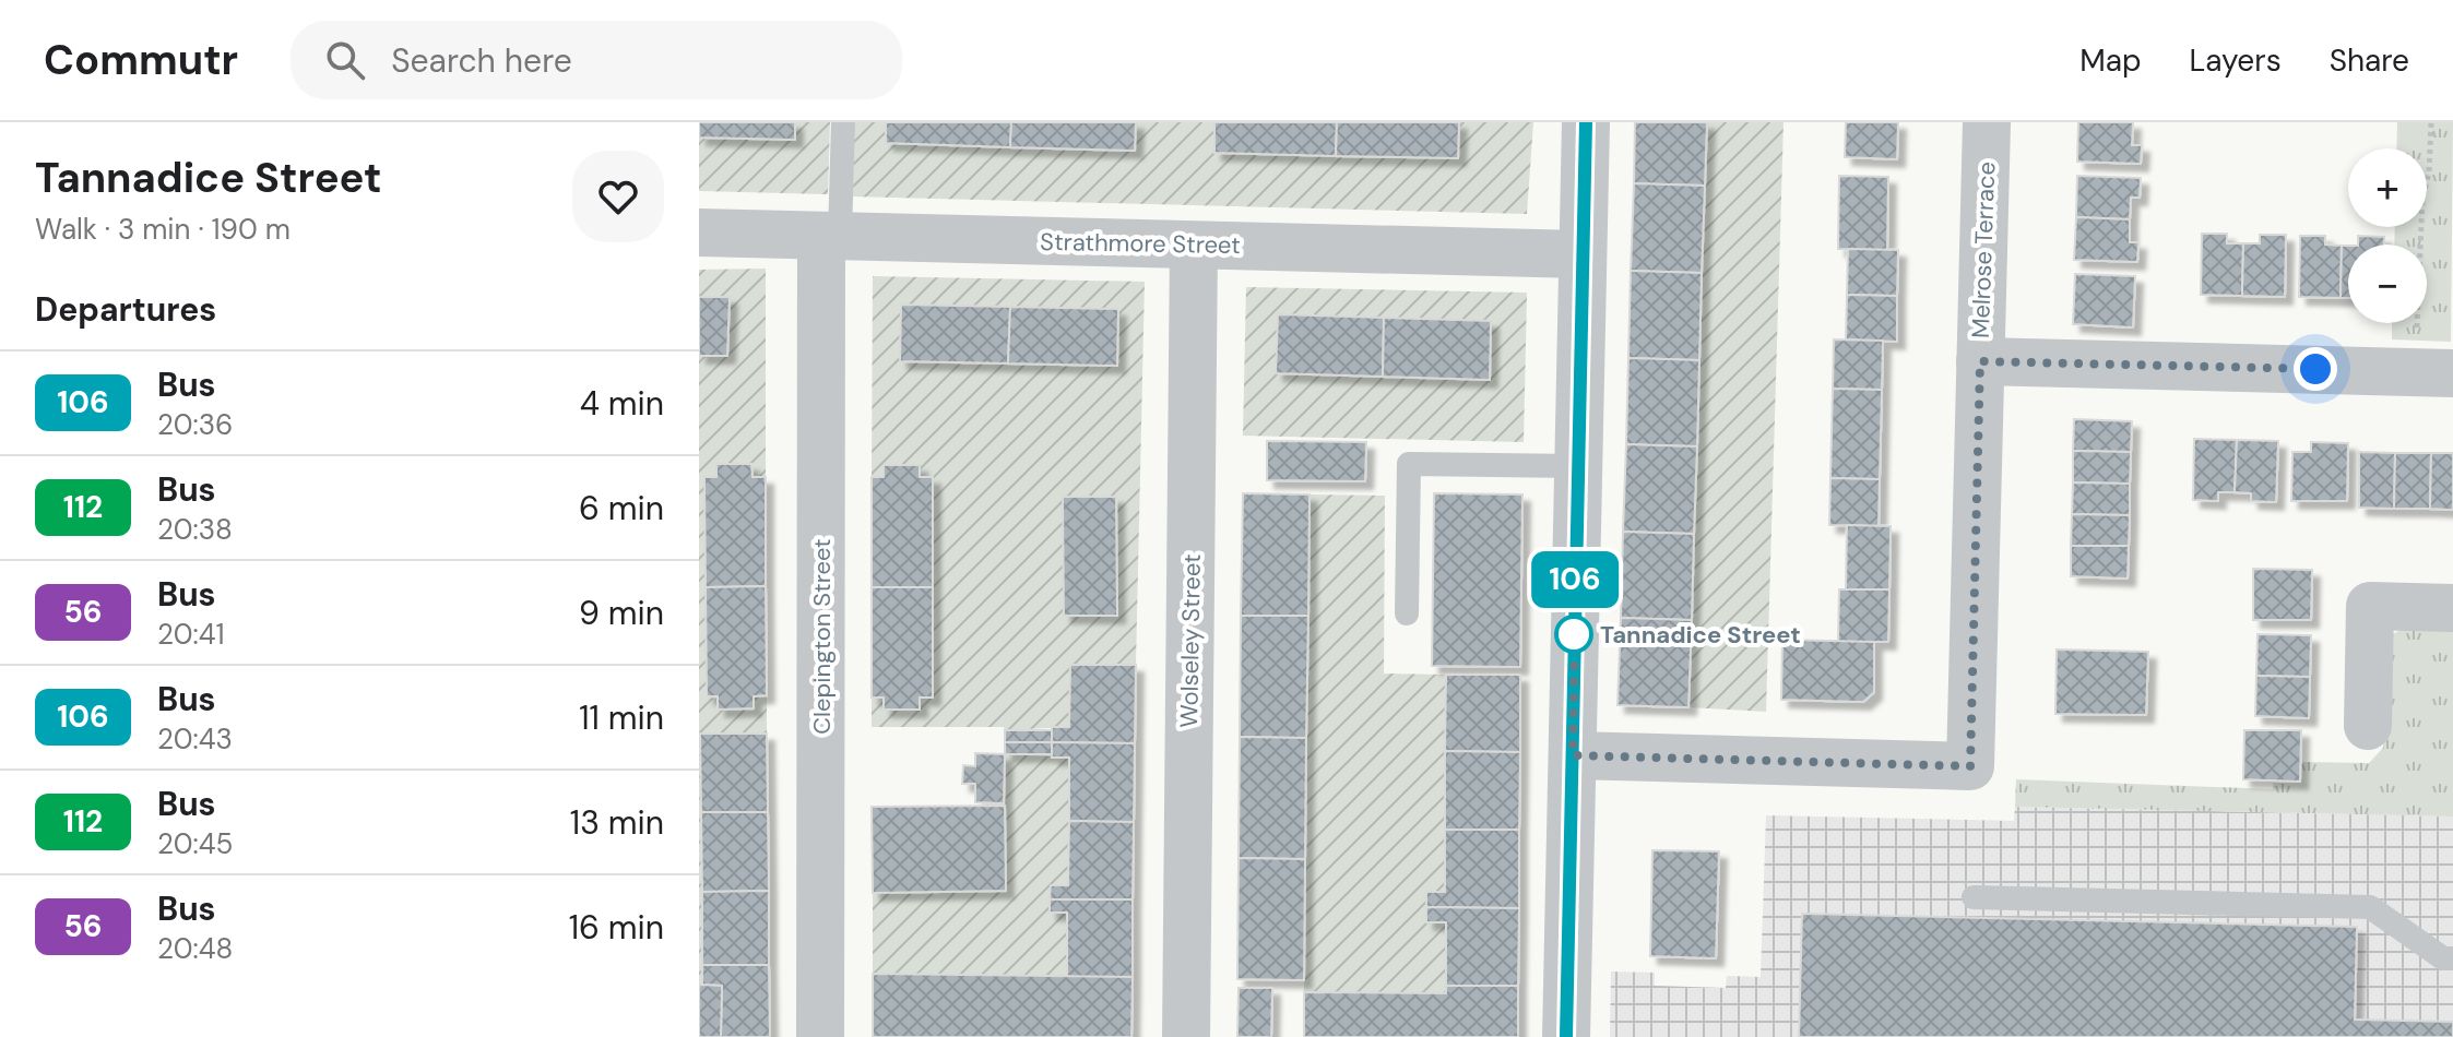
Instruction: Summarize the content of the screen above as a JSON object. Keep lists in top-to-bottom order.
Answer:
{
  "streets": {
    "street": [
      "Strathmore Street",
      "Melrose Terrace",
      "Clepington Street",
      "Wolseley Street"
    ]
  },
  "crossings": [
    ["Strathmore Street", "Clepington Street"],
    ["Strathmore Street", "Wolseley Street"]
  ],
  "places": ["Tannadice Street"],
  "lines": ["bus line 106"],
  "page": {
    "header": "Commutr",
    "search": "Search here",
    "nav": ["Map", "Layers", "Share"],
    "heading": [
      ["Tannadice Street", "Walk · 3 min · 190 m"],
      "Departures"
    ],
    "on_map": "106",
    "map_buttons": ["+", "−"],
    "list": [
      {
        "mark": "106",
        "name": "Bus",
        "note": "20:36",
        "value": "4 min"
      },
      {
        "mark": "112",
        "name": "Bus",
        "note": "20:38",
        "value": "6 min"
      },
      {
        "mark": "56",
        "name": "Bus",
        "note": "20:41",
        "value": "9 min"
      },
      {
        "mark": "106",
        "name": "Bus",
        "note": "20:43",
        "value": "11 min"
      },
      {
        "mark": "112",
        "name": "Bus",
        "note": "20:45",
        "value": "13 min"
      },
      {
        "mark": "56",
        "name": "Bus",
        "note": "20:48",
        "value": "16 min"
      }
    ]
  }
}
